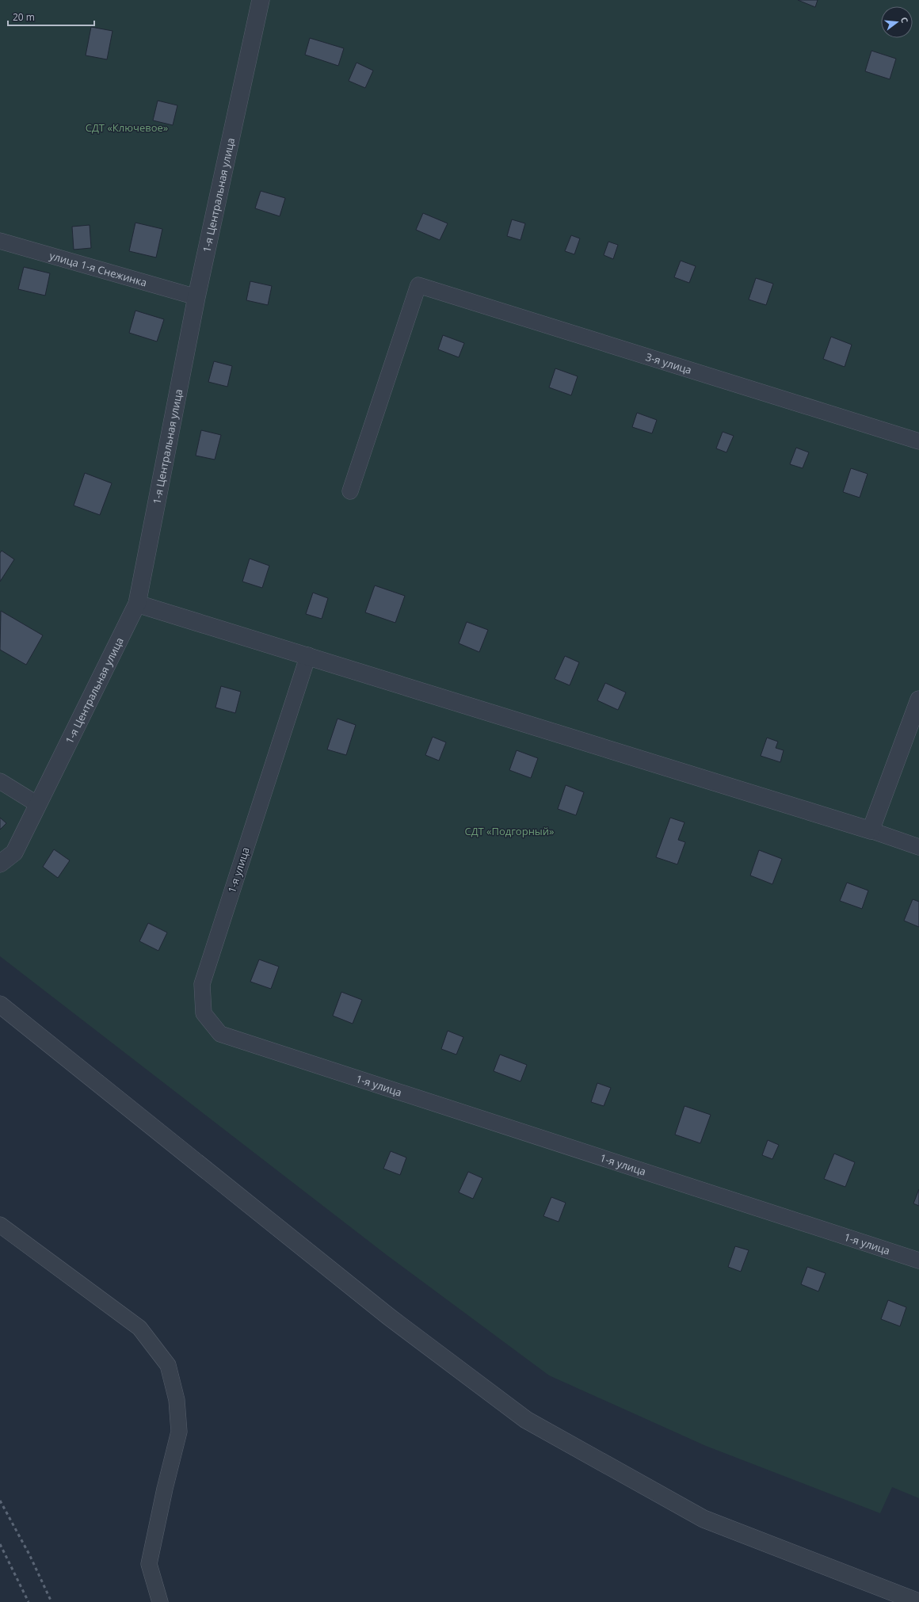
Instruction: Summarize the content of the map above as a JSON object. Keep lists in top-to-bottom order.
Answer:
{
  "streets": {
    "street": ["1-я Центральная улица"],
    "lane": ["улица 1-я Снежинка", "3-я улица", "1-я улица"]
  },
  "crossings": [
    ["1-я Центральная улица", "улица 1-я Снежинка"]
  ],
  "parks": ["СДТ «Ключевое»", "СДТ «Подгорный»"],
  "scale_bar": "20 m",
  "north": "right"
}
